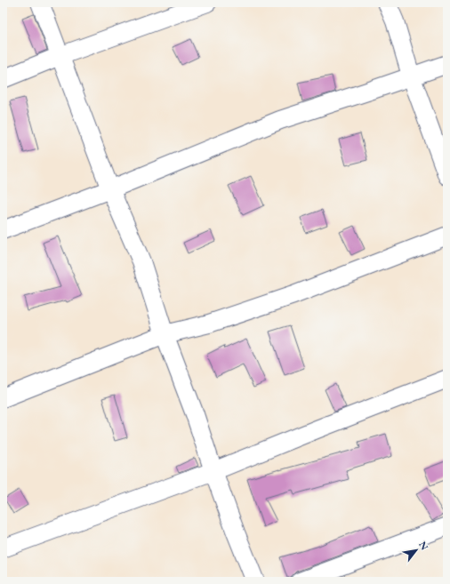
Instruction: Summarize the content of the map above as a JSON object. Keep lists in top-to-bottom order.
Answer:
{
  "north": "top right"
}
